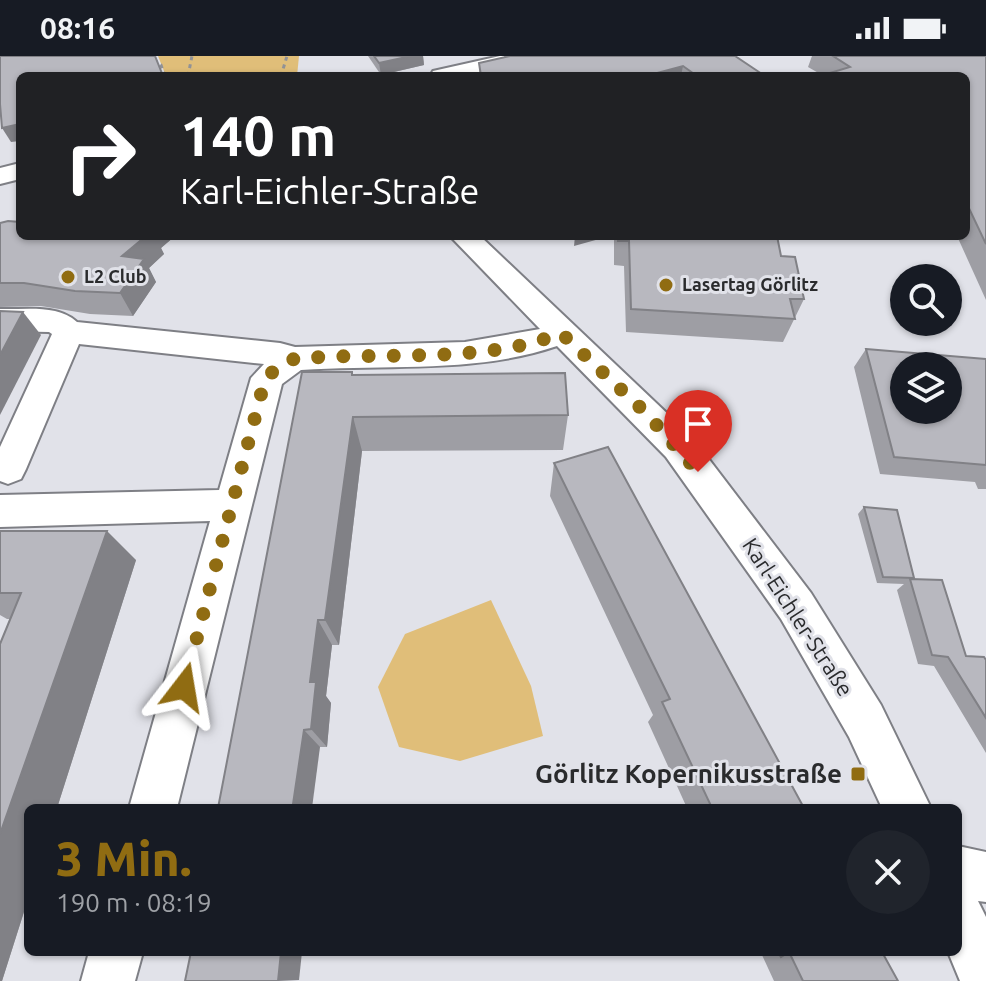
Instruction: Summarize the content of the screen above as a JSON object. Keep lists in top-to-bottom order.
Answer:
{
  "streets": {
    "street": ["Karl-Eichler-Straße"]
  },
  "places": {
    "other": ["L2 Club", "Lasertag Görlitz"],
    "transit": ["Görlitz Kopernikusstraße"]
  },
  "page": {
    "status": "08:16",
    "turn": ["140 m", "Karl-Eichler-Straße"],
    "heading": ["3 Min.", "190 m · 08:19"]
  }
}
